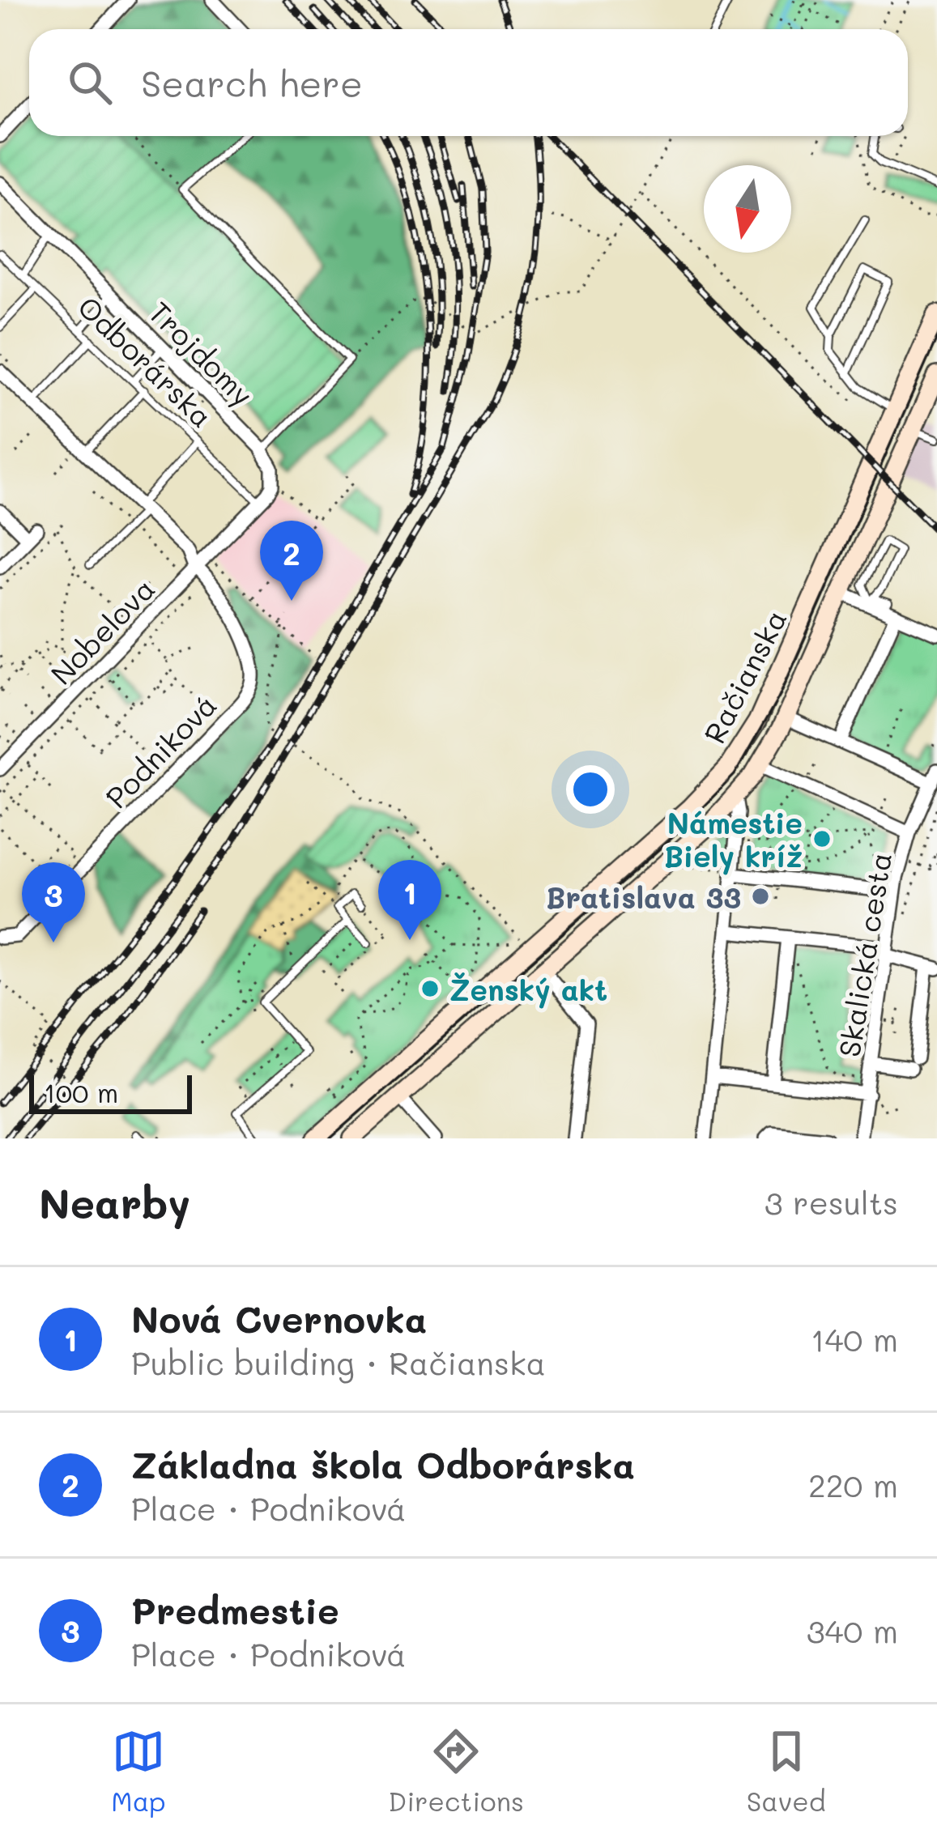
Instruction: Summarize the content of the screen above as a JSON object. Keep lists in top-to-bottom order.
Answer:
{
  "streets": {
    "main road": ["Račianska"],
    "street": [
      "Trojdomy",
      "Nobelova",
      "Podniková",
      "Skalická cesta"
    ],
    "lane": ["Odborárska"]
  },
  "crossings": [
    ["Nobelova", "Podniková"]
  ],
  "places": ["Námestie Biely kríž", "Bratislava 33", "Ženský akt"],
  "scale_bar": "100 m",
  "north": "bottom",
  "page": {
    "search": "Search here",
    "pins": ["2", "1", "3"],
    "scale": "100 m",
    "heading": ["Nearby", "3 results"],
    "list": [
      {
        "mark": "1",
        "name": "Nová Cvernovka",
        "note": "Public building · Račianska",
        "value": "140 m"
      },
      {
        "mark": "2",
        "name": "Základna škola Odborárska",
        "note": "Place · Podniková",
        "value": "220 m"
      },
      {
        "mark": "3",
        "name": "Predmestie",
        "note": "Place · Podniková",
        "value": "340 m"
      }
    ],
    "nav": ["Map", "Directions", "Saved"]
  }
}
